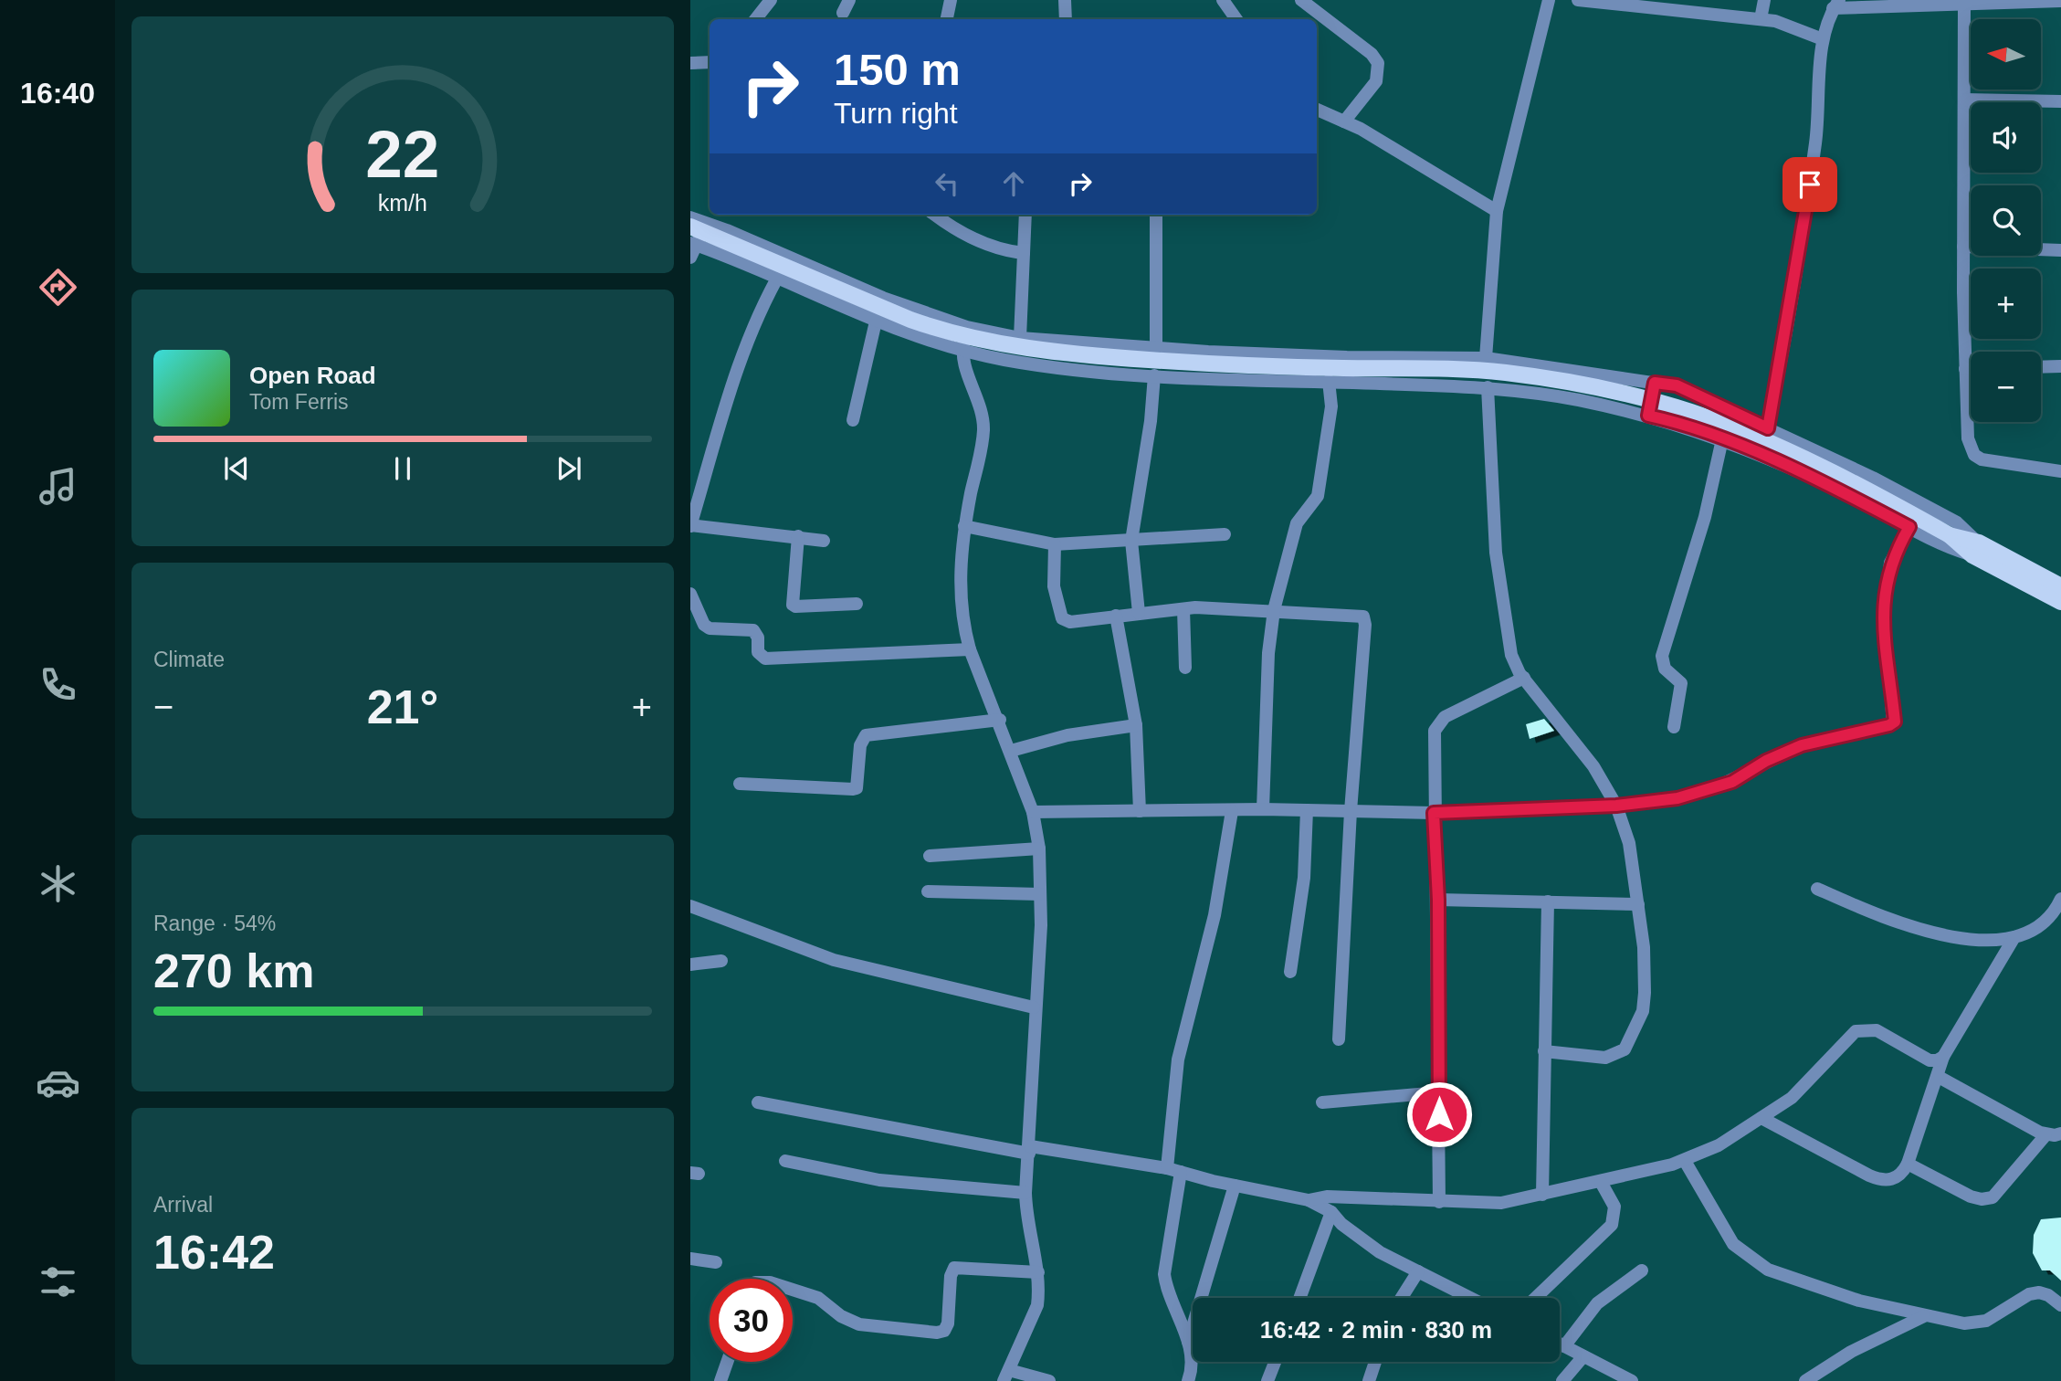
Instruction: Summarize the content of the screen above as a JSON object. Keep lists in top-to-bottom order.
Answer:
{
  "north": "left",
  "page": {
    "tabs": "16:40",
    "map_buttons": ["+", "−"],
    "turn": ["150 m", "Turn right"],
    "song": ["Open Road", "Tom Ferris"],
    "tile": [
      "Climate",
      ["Range · 54%", "270 km"],
      ["Arrival", "16:42"]
    ],
    "heat": ["−", "21°", "+"],
    "limit": "30",
    "trip": "16:42 · 2 min · 830 m",
    "gauge": ["22", "km/h"]
  }
}
